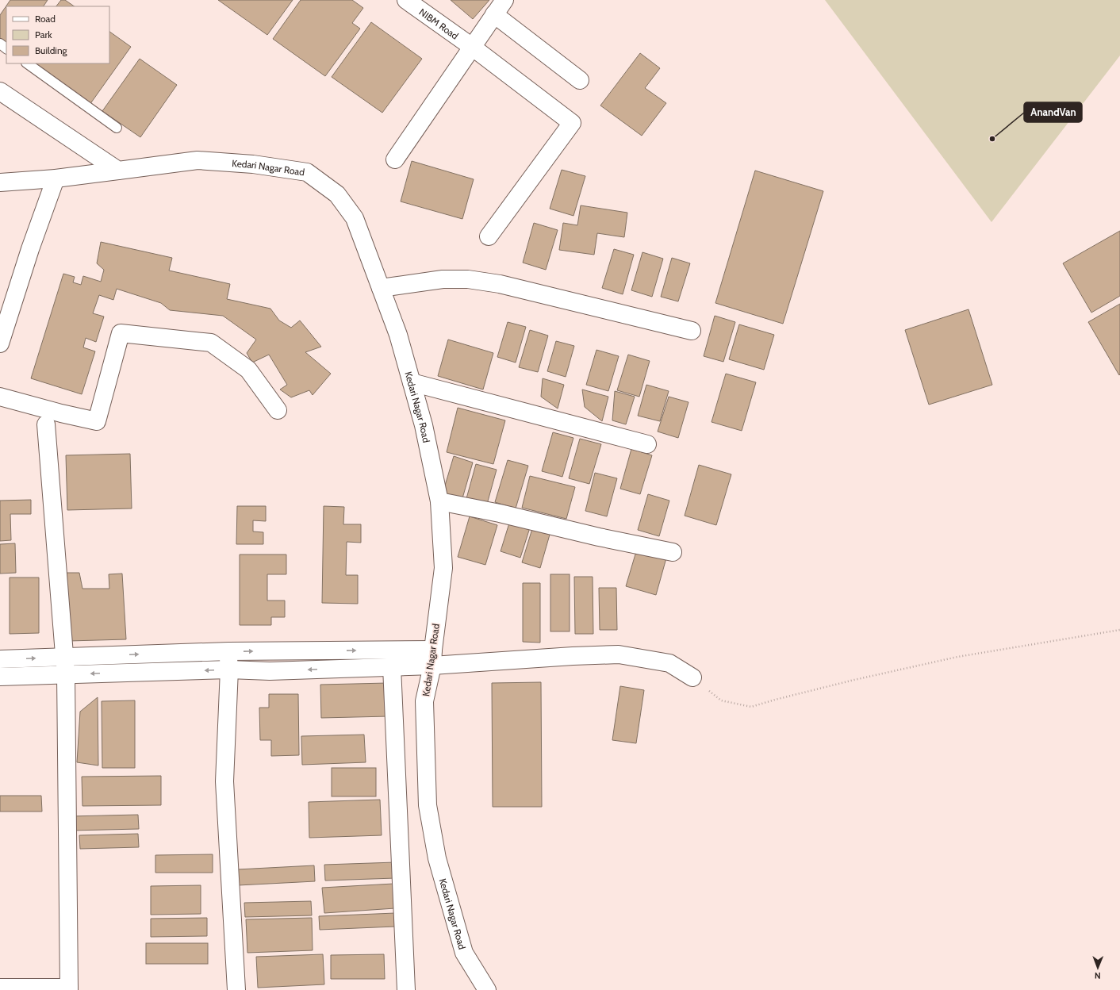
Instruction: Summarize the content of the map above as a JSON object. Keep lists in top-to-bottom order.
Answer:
{
  "streets": {
    "street": ["NIBM Road", "Kedari Nagar Road"]
  },
  "places": ["AnandVan"],
  "legend": ["Road", "Park", "Building"],
  "north": "bottom"
}
